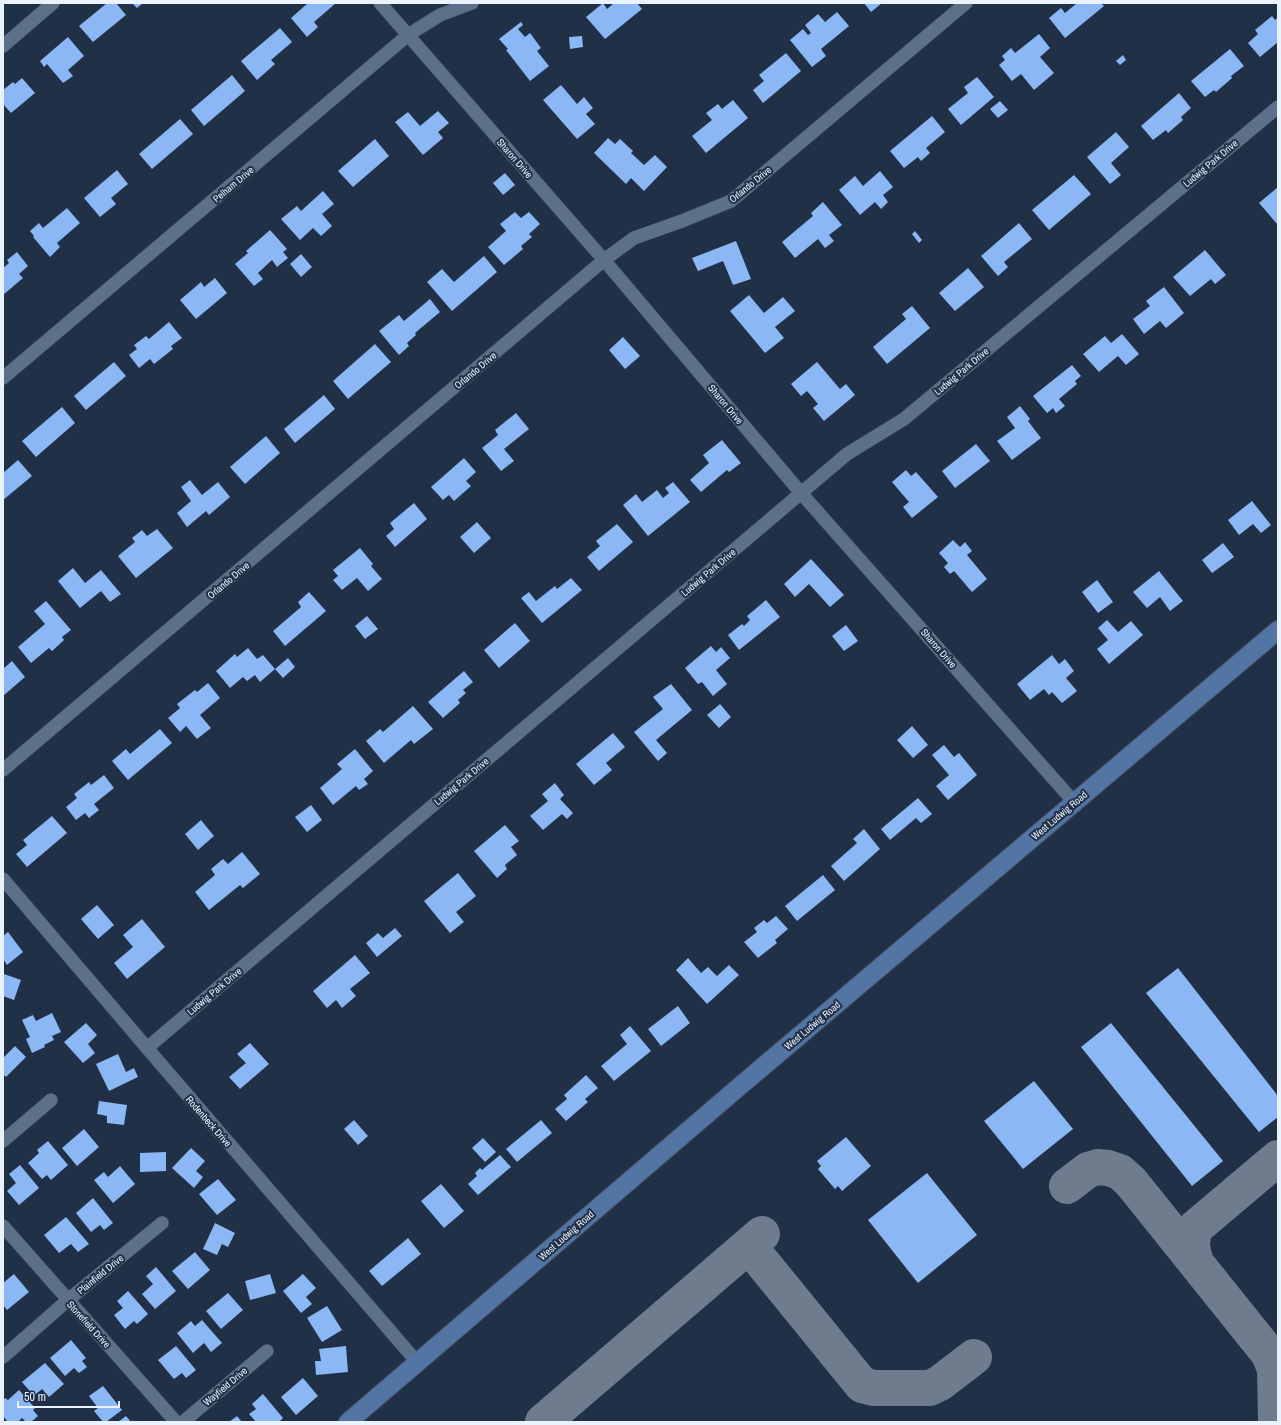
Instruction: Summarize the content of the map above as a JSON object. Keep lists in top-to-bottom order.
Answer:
{
  "streets": {
    "main road": ["West Ludwig Road"],
    "street": [
      "Sharon Drive",
      "Ludwig Park Drive",
      "Pelham Drive",
      "Orlando Drive",
      "Rodenbeck Drive",
      "Plainfield Drive",
      "Stonefield Drive",
      "Wayfield Drive"
    ]
  },
  "crossings": [
    ["Sharon Drive", "Ludwig Park Drive"],
    ["Sharon Drive", "Pelham Drive"],
    ["Sharon Drive", "Orlando Drive"],
    ["Sharon Drive", "West Ludwig Road"],
    ["Ludwig Park Drive", "Rodenbeck Drive"],
    ["West Ludwig Road", "Rodenbeck Drive"],
    ["Plainfield Drive", "Stonefield Drive"]
  ],
  "scale_bar": "50 m"
}
